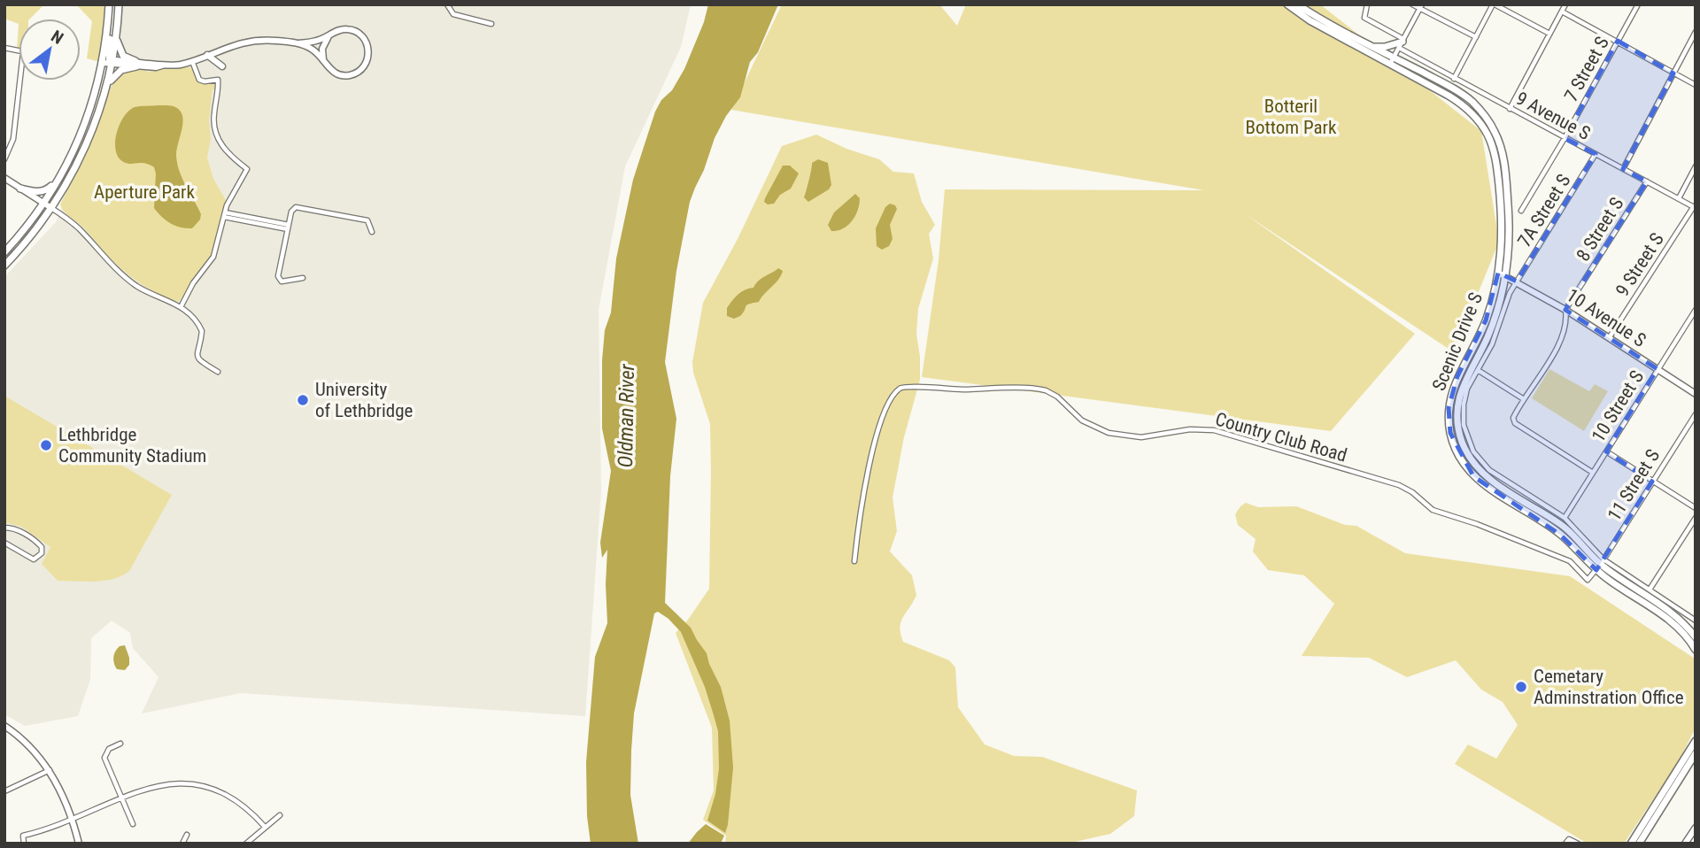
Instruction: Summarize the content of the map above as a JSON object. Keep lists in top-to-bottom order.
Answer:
{
  "streets": {
    "main road": ["Scenic Drive S"],
    "street": [
      "7 Street S",
      "9 Avenue S",
      "7A Street S",
      "8 Street S",
      "9 Street S",
      "10 Avenue S",
      "10 Street S",
      "Country Club Road",
      "11 Street S"
    ]
  },
  "crossings": [
    ["7 Street S", "9 Avenue S"],
    ["9 Avenue S", "7A Street S"],
    ["9 Avenue S", "8 Street S"],
    ["9 Avenue S", "9 Street S"],
    ["7A Street S", "10 Avenue S"],
    ["7A Street S", "Scenic Drive S"],
    ["8 Street S", "10 Avenue S"],
    ["8 Street S", "10 Street S"],
    ["9 Street S", "10 Avenue S"],
    ["10 Avenue S", "Scenic Drive S"],
    ["10 Avenue S", "10 Street S"],
    ["Scenic Drive S", "10 Street S"],
    ["Scenic Drive S", "Country Club Road"],
    ["Scenic Drive S", "11 Street S"],
    ["Country Club Road", "11 Street S"]
  ],
  "water": ["Oldman River"],
  "parks": ["Botteril Bottom Park", "Aperture Park"],
  "places": ["University of Lethbridge", "Lethbridge Community Stadium", "Cemetary Adminstration Office"],
  "north": "top right"
}
